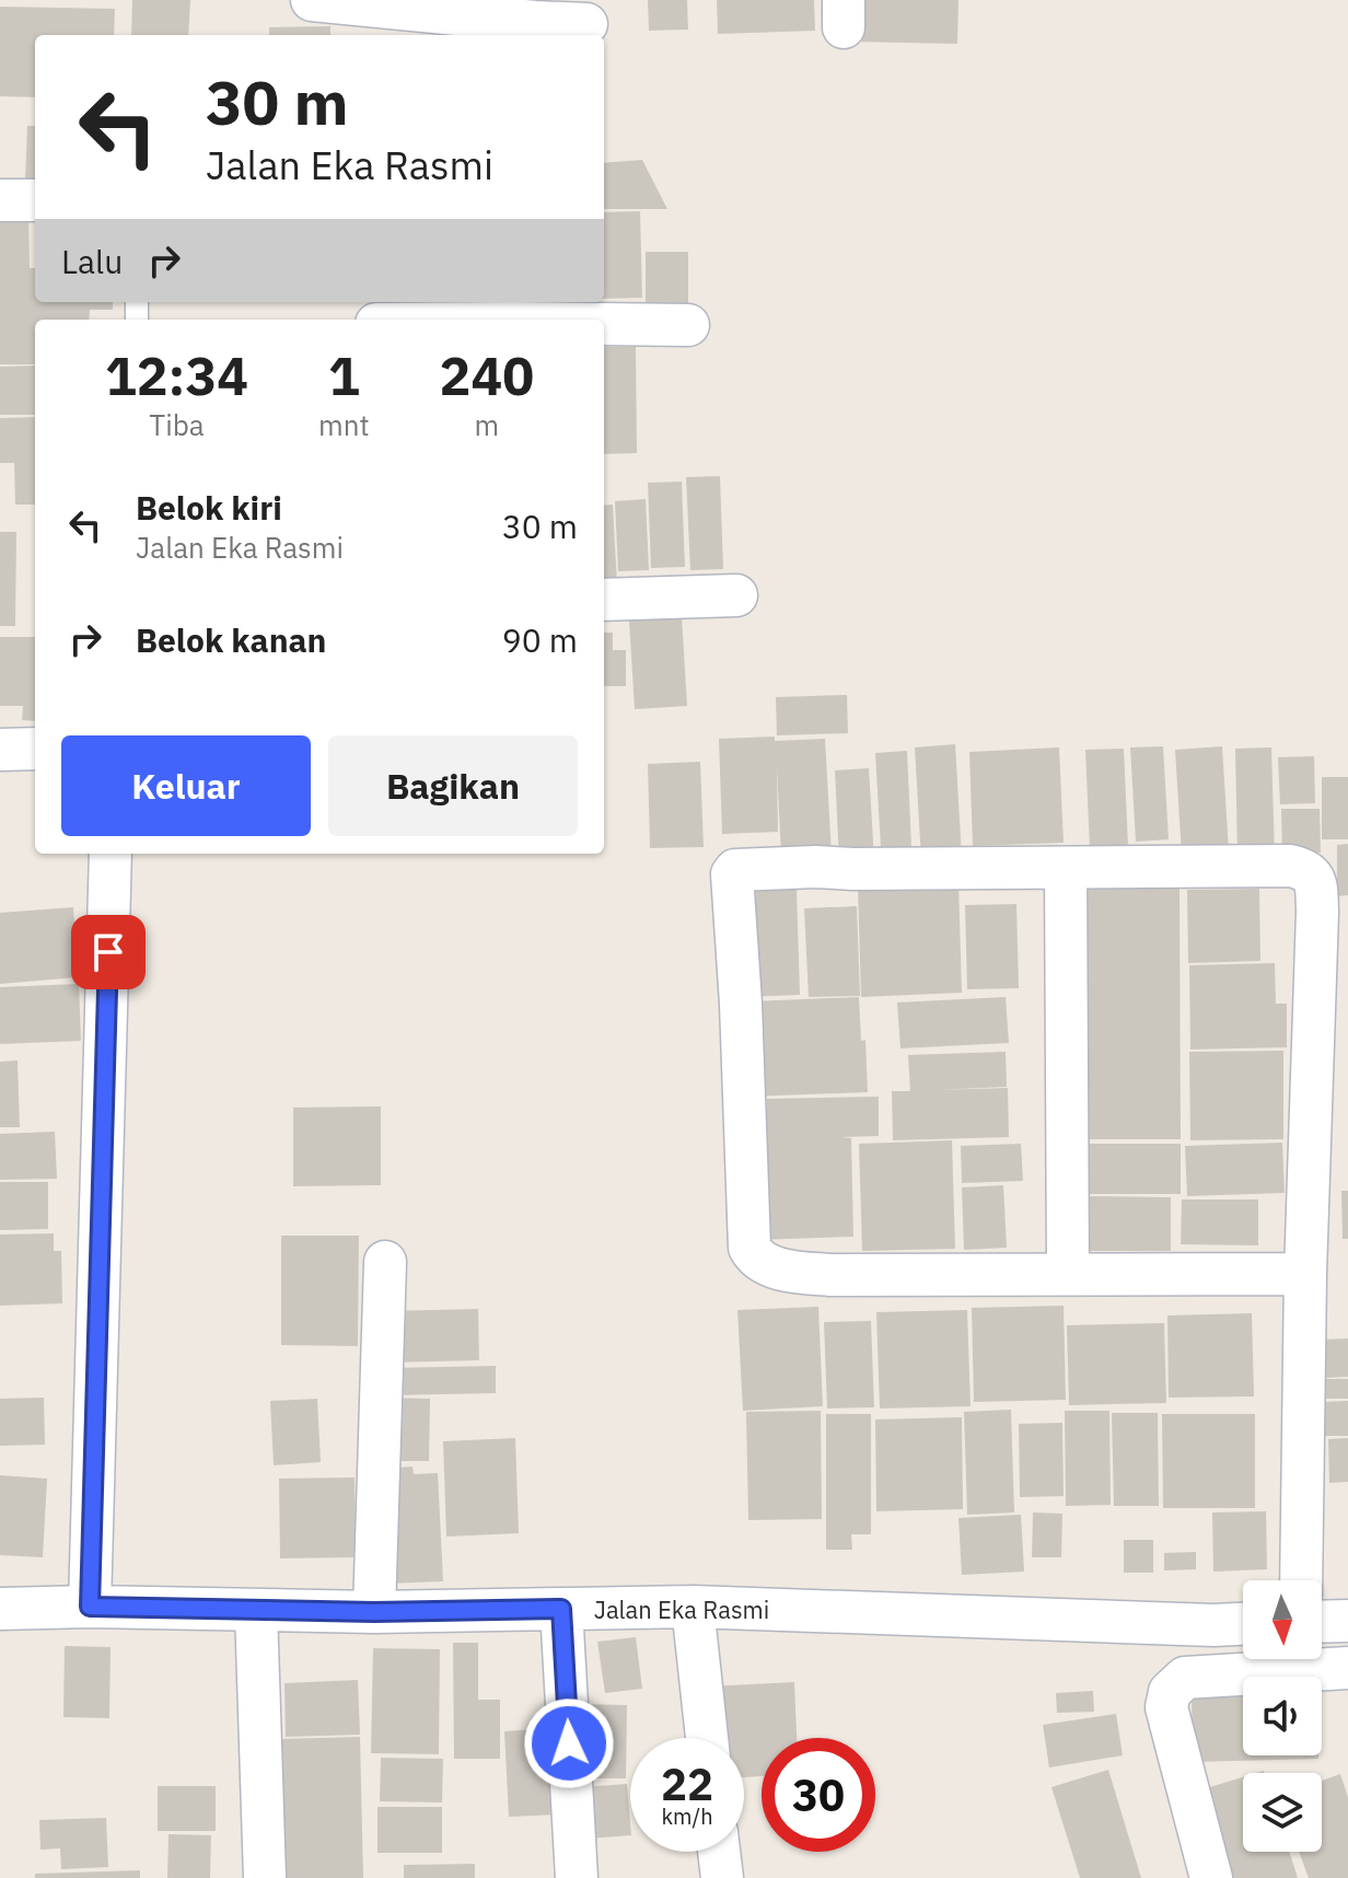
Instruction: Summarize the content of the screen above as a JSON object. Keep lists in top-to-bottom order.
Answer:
{
  "streets": {
    "street": ["Jalan Eka Rasmi"]
  },
  "north": "bottom",
  "page": {
    "turn": ["30 m", "Jalan Eka Rasmi"],
    "then": "Lalu",
    "eta": [
      "12:34",
      "Tiba",
      "1",
      "mnt",
      "240",
      "m"
    ],
    "list": [
      {
        "name": "Belok kiri",
        "note": "Jalan Eka Rasmi",
        "value": "30 m"
      },
      {
        "name": "Belok kanan",
        "value": "90 m"
      }
    ],
    "buttons": ["Keluar", "Bagikan"],
    "speed": "22 km/h",
    "limit": "30"
  }
}
